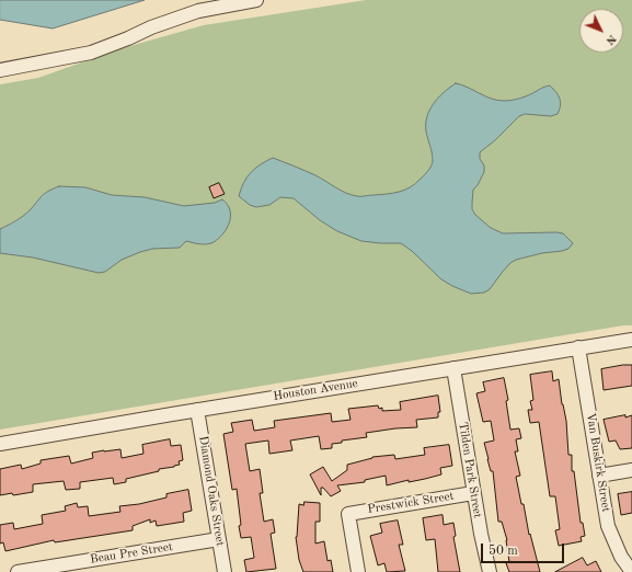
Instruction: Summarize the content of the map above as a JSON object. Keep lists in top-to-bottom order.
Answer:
{
  "streets": {
    "street": [
      "Houston Avenue",
      "Van Buskirk Street",
      "Tilden Park Street",
      "Diamond Oaks Street",
      "Prestwick Street",
      "Beau Pre Street"
    ]
  },
  "crossings": [
    ["Houston Avenue", "Van Buskirk Street"],
    ["Houston Avenue", "Tilden Park Street"],
    ["Houston Avenue", "Diamond Oaks Street"],
    ["Tilden Park Street", "Prestwick Street"],
    ["Diamond Oaks Street", "Beau Pre Street"]
  ],
  "scale_bar": "50 m",
  "north": "bottom right"
}
